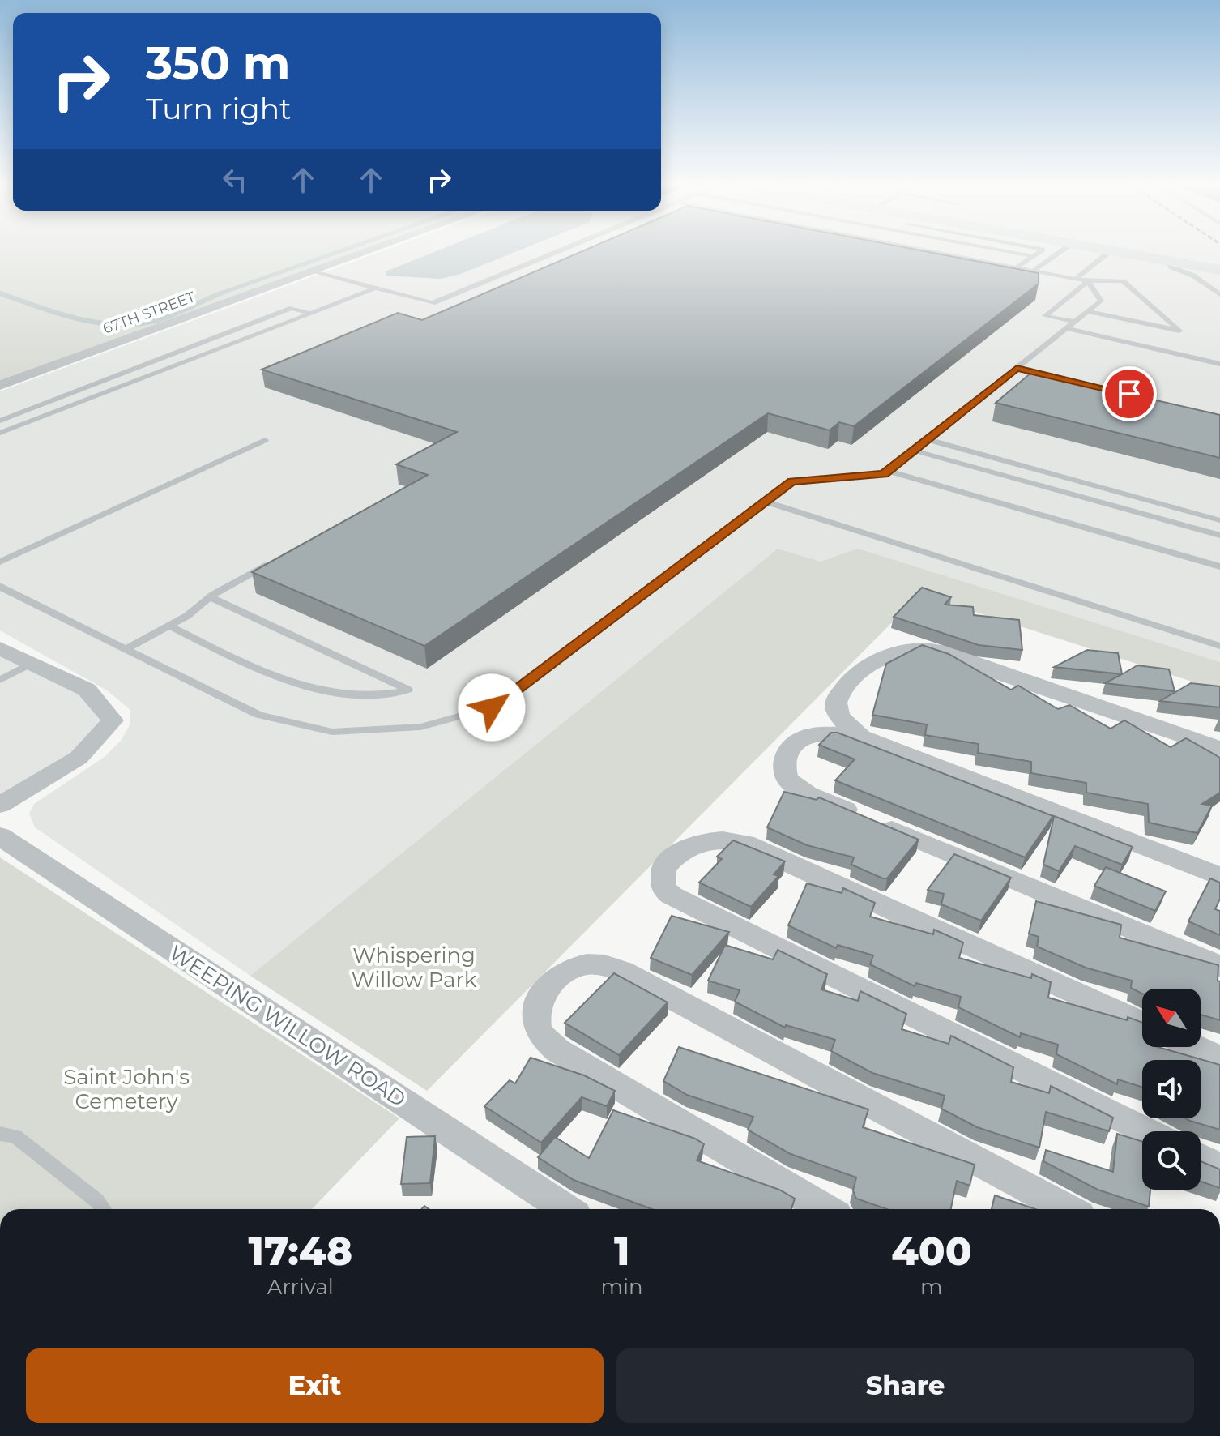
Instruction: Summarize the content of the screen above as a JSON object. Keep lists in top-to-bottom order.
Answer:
{
  "streets": {
    "street": ["67TH STREET", "WEEPING WILLOW ROAD"]
  },
  "parks": ["Whispering Willow Park", "Saint John's Cemetery"],
  "north": "top left",
  "page": {
    "turn": ["350 m", "Turn right"],
    "eta": [
      "17:48",
      "Arrival",
      "1",
      "min",
      "400",
      "m"
    ],
    "buttons": ["Exit", "Share"]
  }
}
